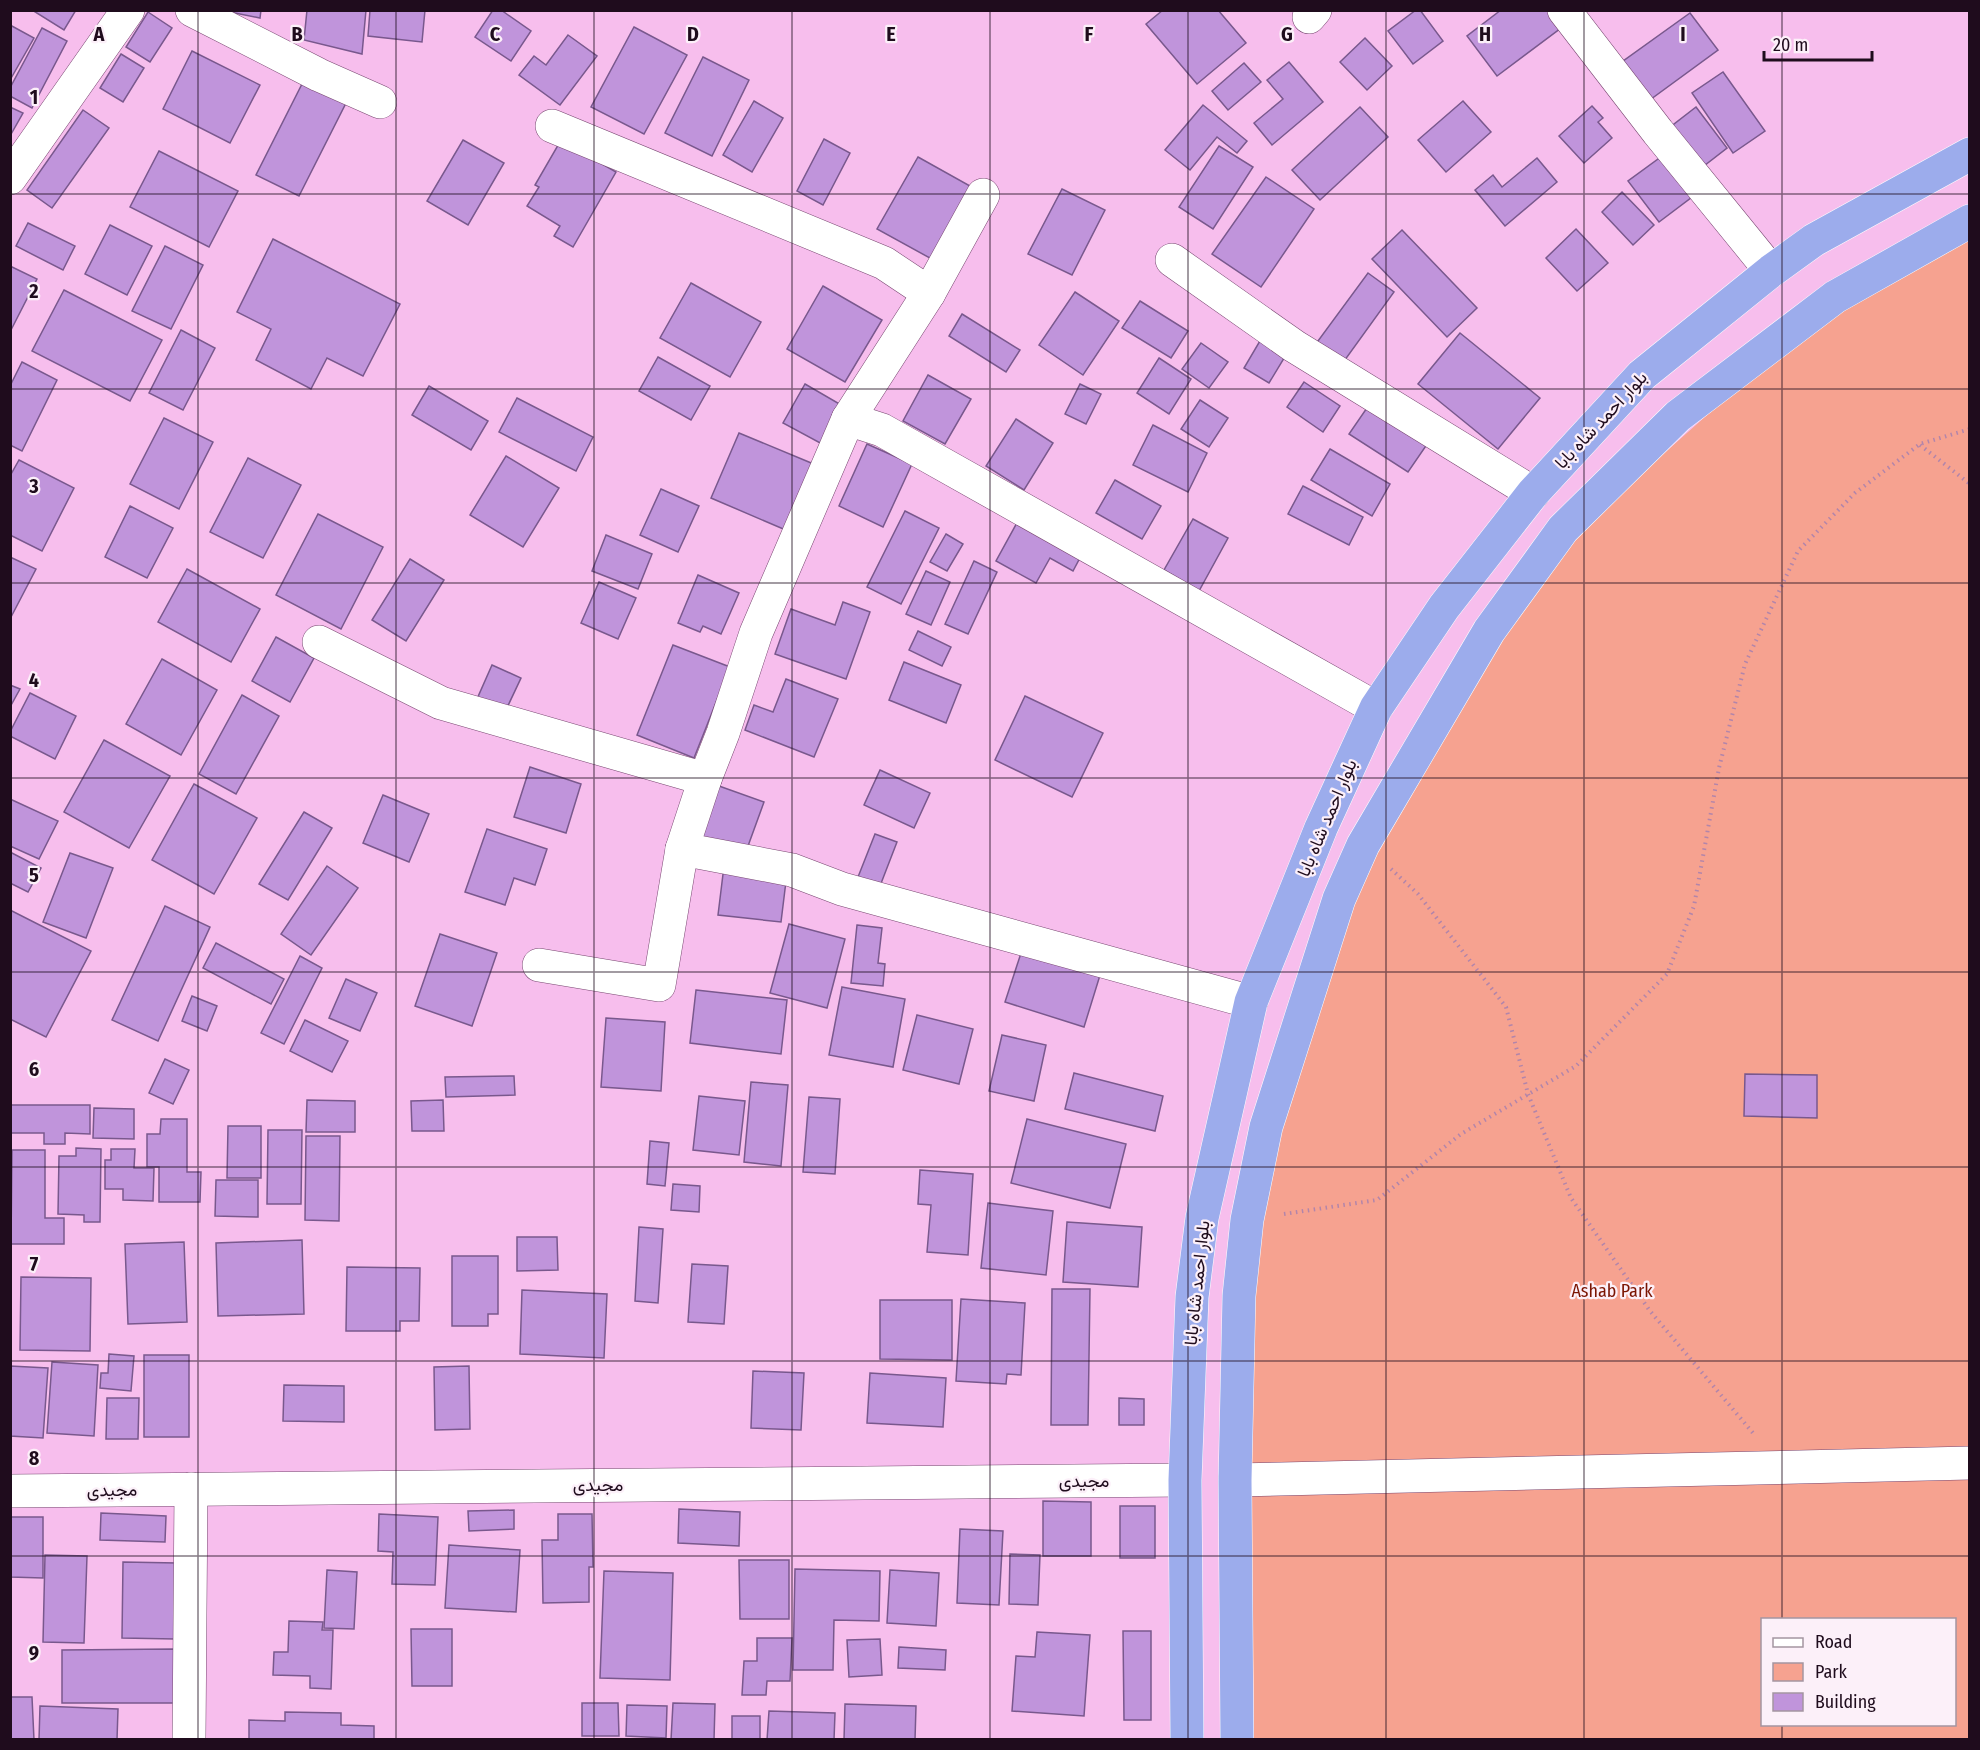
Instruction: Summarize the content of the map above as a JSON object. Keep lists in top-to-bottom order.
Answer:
{
  "streets": {
    "highway": ["بلوار احمد شاه بابا"],
    "street": ["مجیدی"]
  },
  "crossings": [
    ["بلوار احمد شاه بابا", "مجیدی"]
  ],
  "parks": ["Ashab Park"],
  "legend": ["Road", "Park", "Building"],
  "scale_bar": "20 m",
  "grid": {
    "columns": [
      "A",
      "B",
      "C",
      "D",
      "E",
      "F",
      "G",
      "H",
      "I"
    ],
    "rows": [
      "1",
      "2",
      "3",
      "4",
      "5",
      "6",
      "7",
      "8",
      "9"
    ]
  }
}
